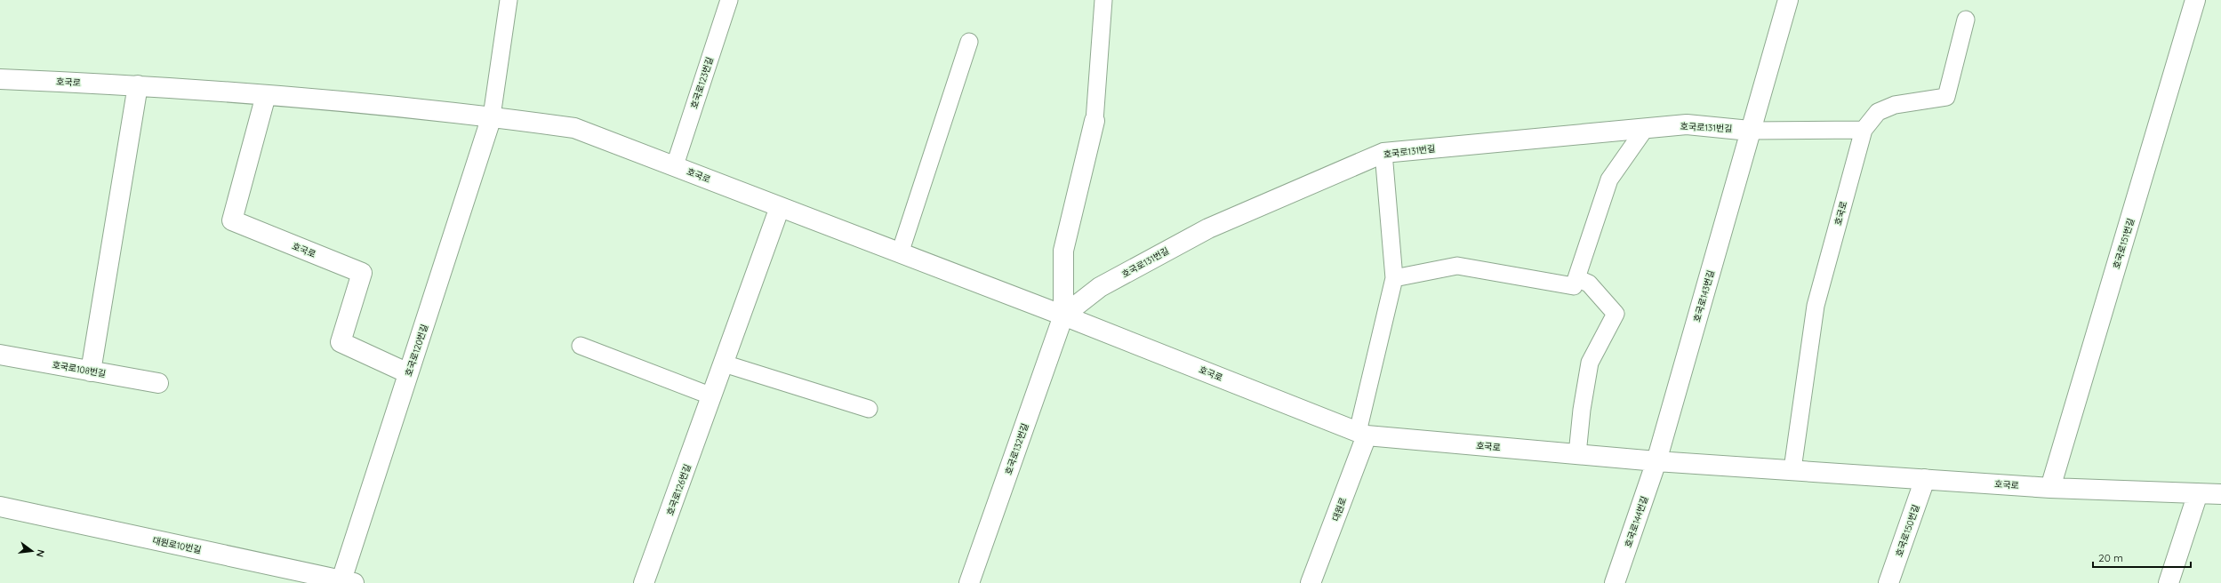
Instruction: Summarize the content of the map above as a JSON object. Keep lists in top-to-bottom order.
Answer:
{
  "streets": {
    "street": [
      "호국로",
      "호국로131번길",
      "호국로151번길",
      "호국로143번길",
      "호국로120번길",
      "호국로108번길",
      "호국로132번길",
      "호국로126번길",
      "대원로",
      "호국로144번길",
      "호국로150번길",
      "대원로10번길"
    ],
    "lane": ["호국로123번길"]
  },
  "crossings": [
    ["호국로", "호국로123번길"],
    ["호국로", "호국로131번길"],
    ["호국로", "호국로151번길"],
    ["호국로", "호국로143번길"],
    ["호국로", "호국로120번길"],
    ["호국로", "호국로132번길"],
    ["호국로", "호국로126번길"],
    ["호국로", "대원로"],
    ["호국로", "호국로144번길"],
    ["호국로", "호국로150번길"],
    ["호국로131번길", "호국로143번길"],
    ["호국로131번길", "호국로132번길"],
    ["호국로143번길", "호국로144번길"],
    ["호국로120번길", "대원로10번길"]
  ],
  "scale_bar": "20 m",
  "north": "right"
}
